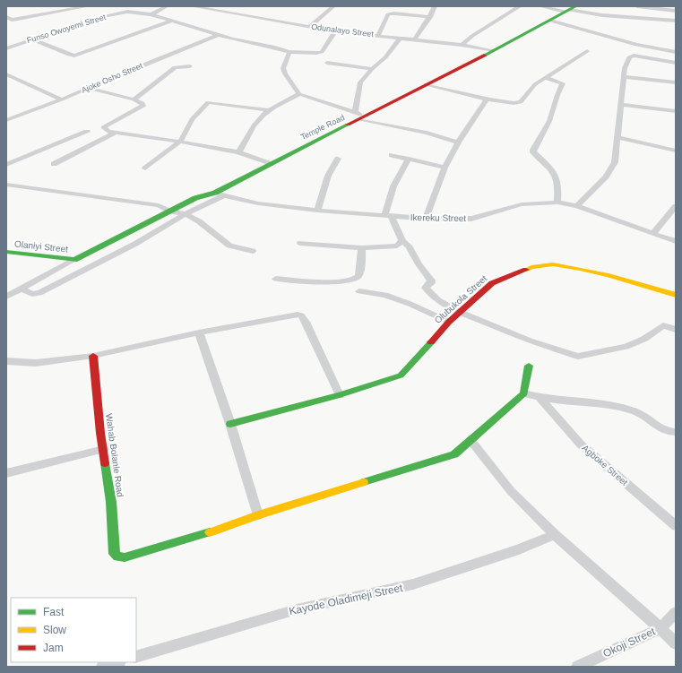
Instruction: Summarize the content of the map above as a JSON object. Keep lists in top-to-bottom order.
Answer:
{
  "streets": {
    "street": [
      "Funso Owoyemi Street",
      "Odunalayo Street",
      "Ajoke Osho Street",
      "Temple Road",
      "Ikereku Street",
      "Olaniyi Street",
      "Olubukola Street",
      "Wahab Bolanle Road",
      "Agboke Street",
      "Kayode Oladimeji Street",
      "Okoji Street"
    ]
  },
  "crossings": [
    ["Funso Owoyemi Street", "Odunalayo Street"],
    ["Funso Owoyemi Street", "Ajoke Osho Street"],
    ["Odunalayo Street", "Temple Road"],
    ["Temple Road", "Ikereku Street"],
    ["Temple Road", "Olaniyi Street"]
  ],
  "legend": ["Fast", "Slow", "Jam"]
}
